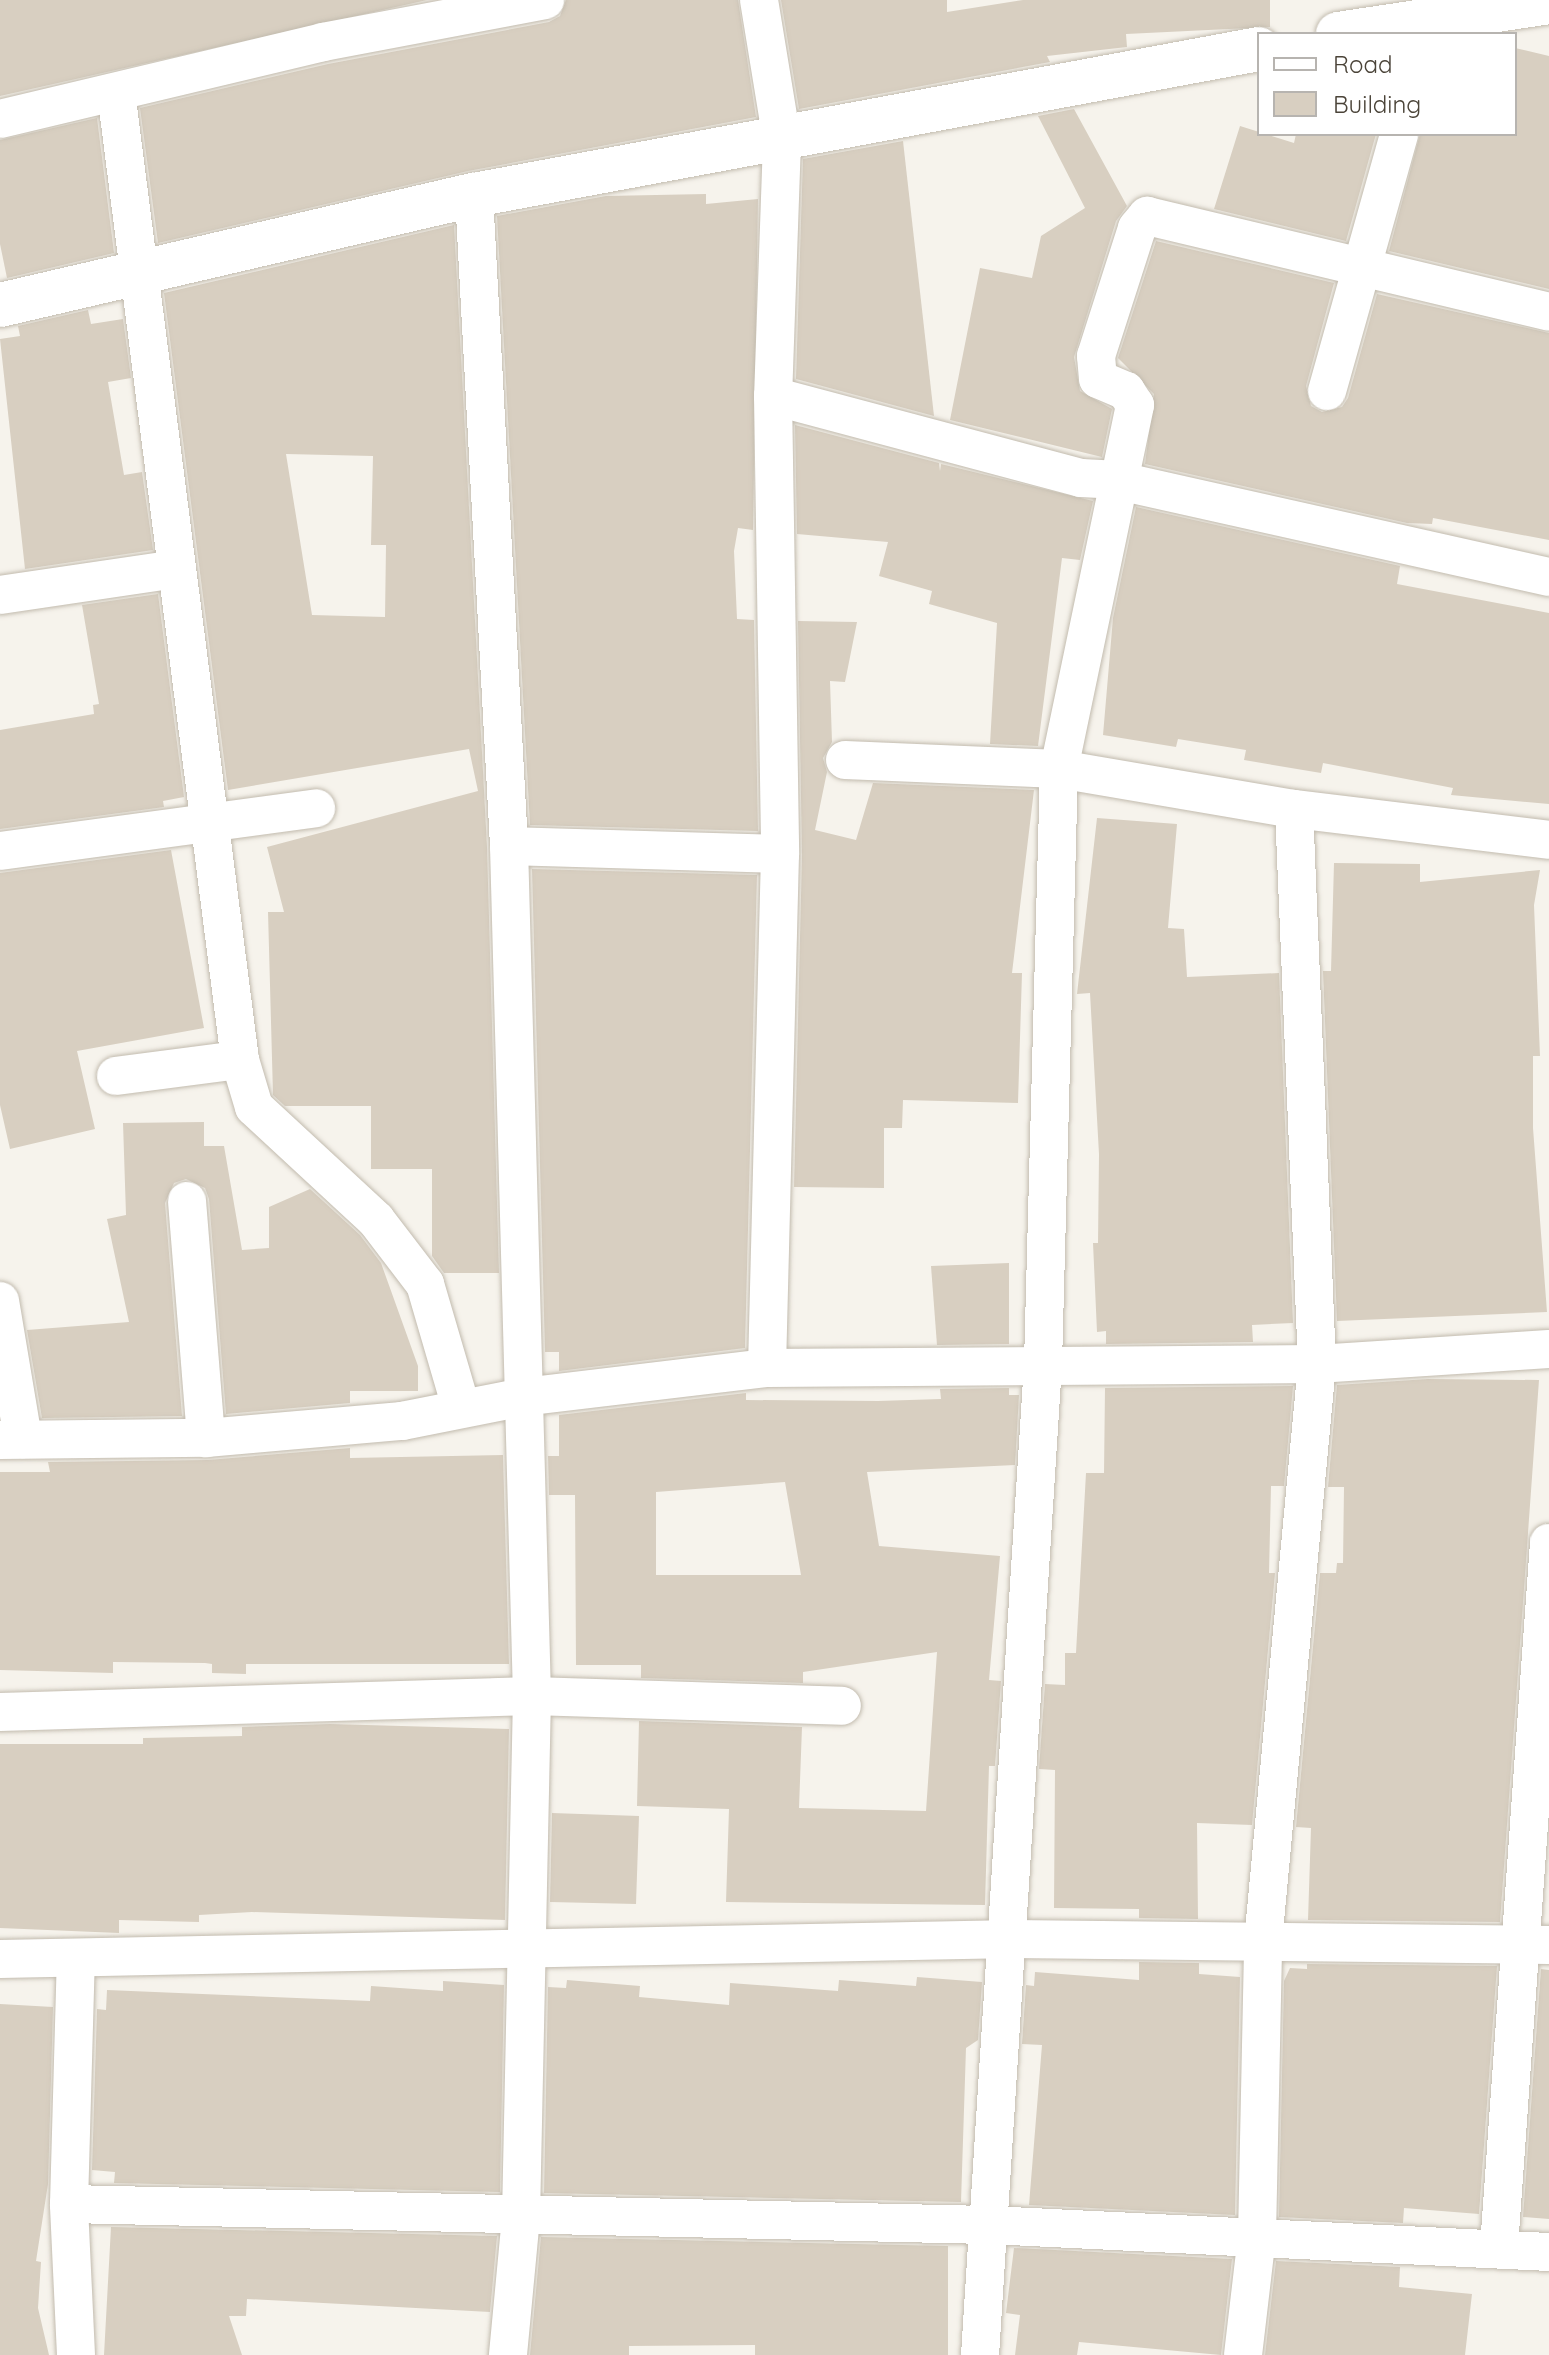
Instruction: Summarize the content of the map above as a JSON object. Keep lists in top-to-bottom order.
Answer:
{
  "legend": ["Road", "Building"]
}
